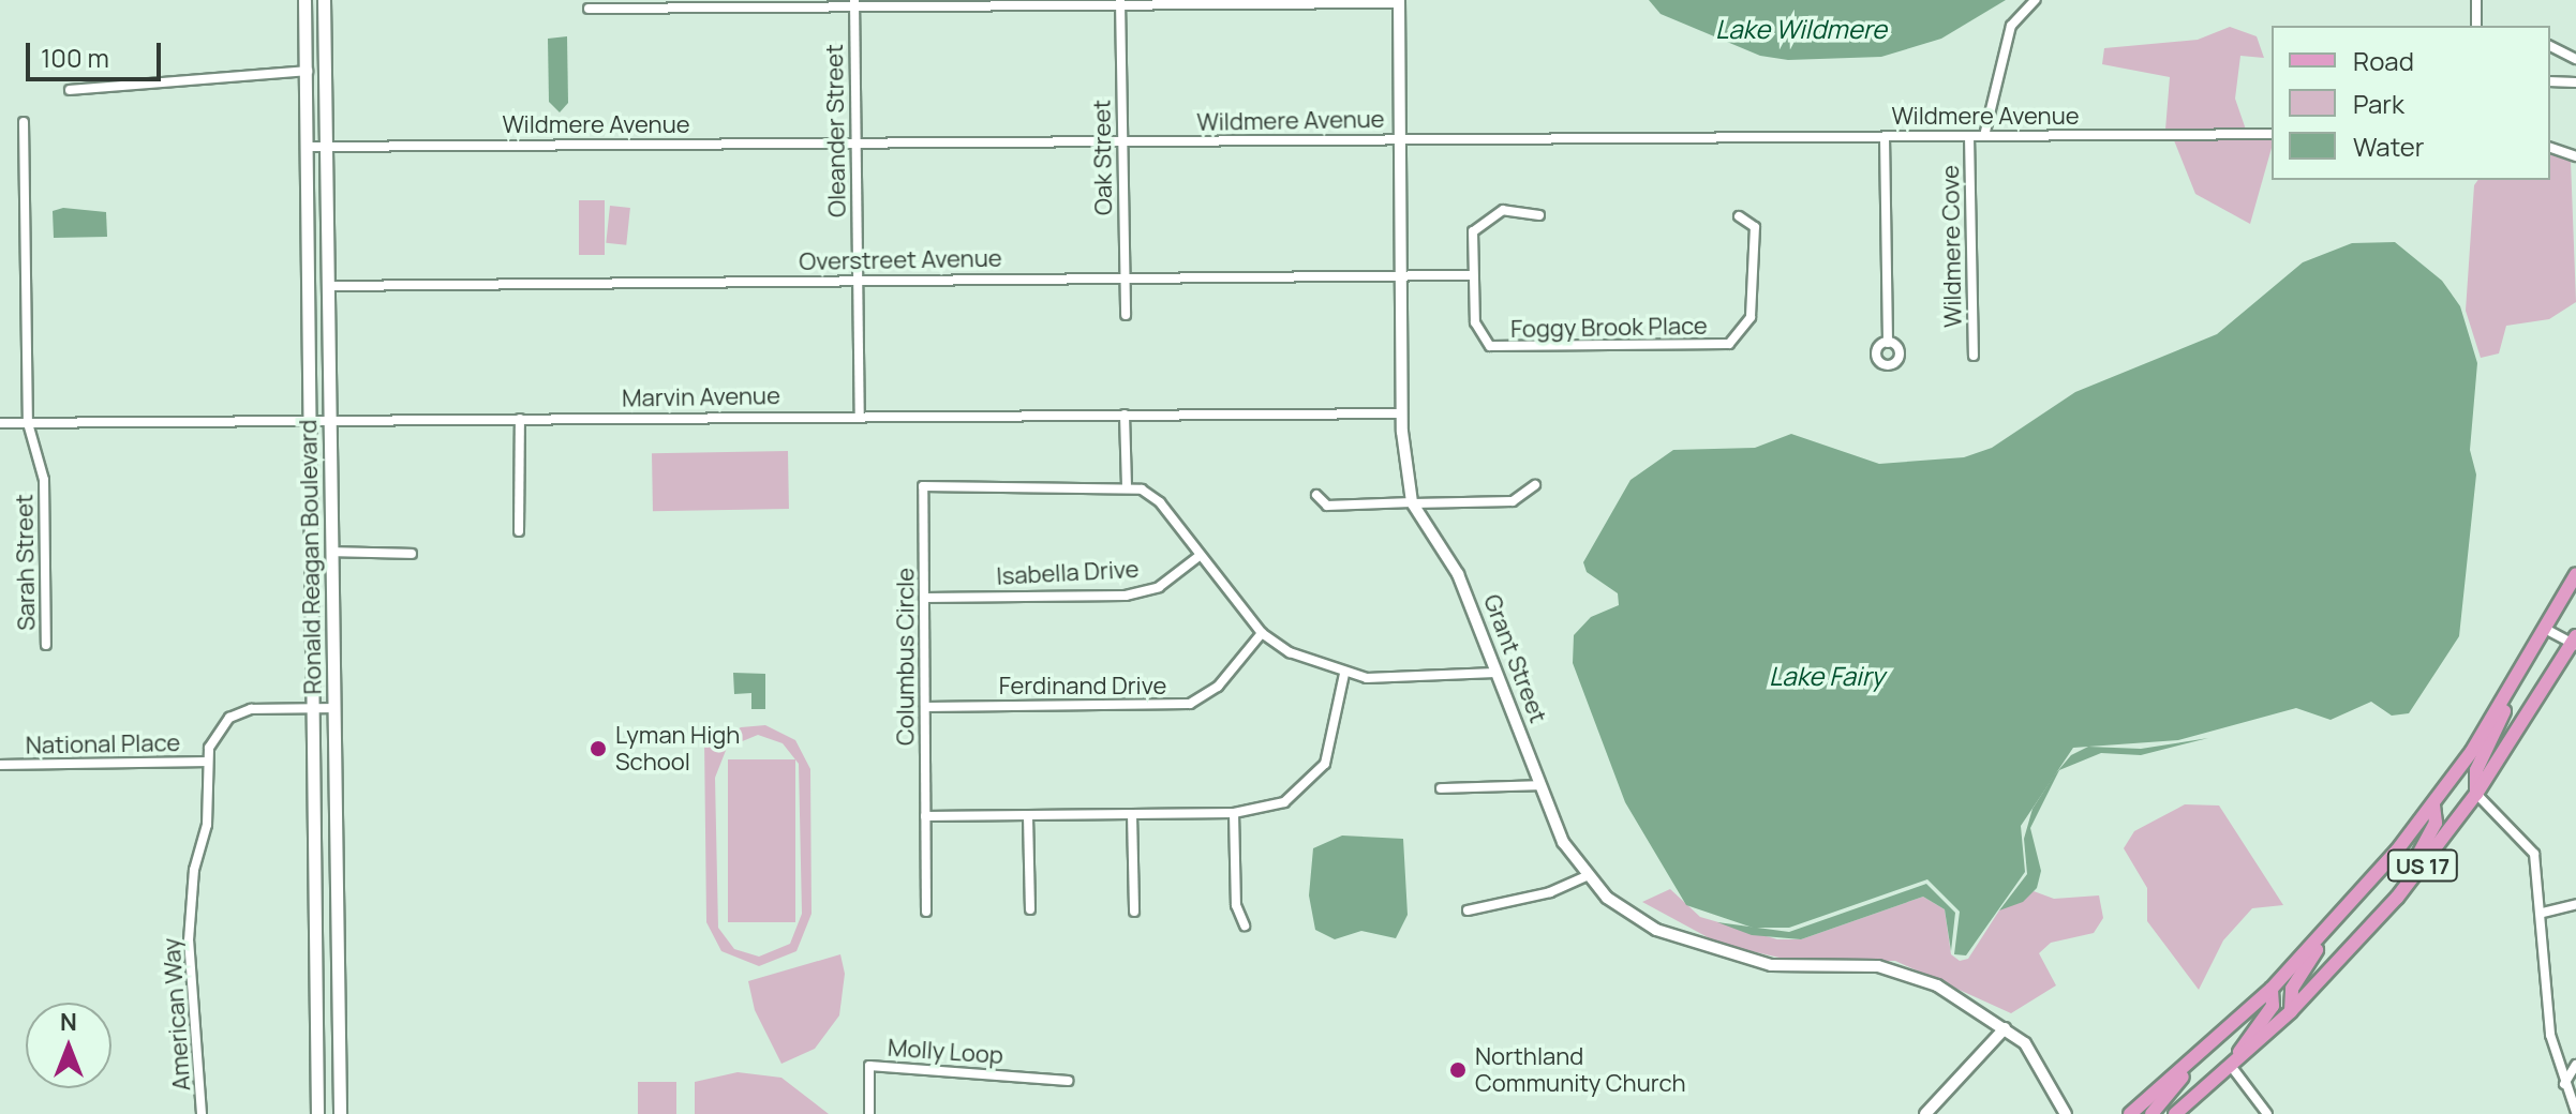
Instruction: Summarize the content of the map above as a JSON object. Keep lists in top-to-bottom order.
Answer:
{
  "streets": {
    "main road": ["Ronald Reagan Boulevard", "US 17"],
    "street": [
      "Wildmere Avenue",
      "Oleander Street",
      "Oak Street",
      "Wildmere Cove",
      "Overstreet Avenue",
      "Foggy Brook Place",
      "Marvin Avenue",
      "Sarah Street",
      "Isabella Drive",
      "Columbus Circle",
      "Grant Street",
      "Ferdinand Drive",
      "National Place",
      "American Way",
      "Molly Loop"
    ]
  },
  "crossings": [
    ["Wildmere Avenue", "Oleander Street"],
    ["Wildmere Avenue", "Oak Street"],
    ["Wildmere Avenue", "Wildmere Cove"],
    ["Wildmere Avenue", "Ronald Reagan Boulevard"],
    ["Wildmere Avenue", "Grant Street"],
    ["Oleander Street", "Overstreet Avenue"],
    ["Oleander Street", "Marvin Avenue"],
    ["Oak Street", "Overstreet Avenue"],
    ["Overstreet Avenue", "Foggy Brook Place"],
    ["Overstreet Avenue", "Ronald Reagan Boulevard"],
    ["Overstreet Avenue", "Grant Street"],
    ["Marvin Avenue", "Ronald Reagan Boulevard"],
    ["Marvin Avenue", "Sarah Street"],
    ["Marvin Avenue", "Grant Street"],
    ["Ronald Reagan Boulevard", "American Way"],
    ["Isabella Drive", "Columbus Circle"],
    ["Columbus Circle", "Grant Street"],
    ["Columbus Circle", "Ferdinand Drive"],
    ["National Place", "American Way"]
  ],
  "water": ["Lake Wildmere", "Lake Fairy"],
  "places": ["Lyman High School", "Northland Community Church"],
  "legend": ["Road", "Park", "Water"],
  "scale_bar": "100 m",
  "north": "top"
}
